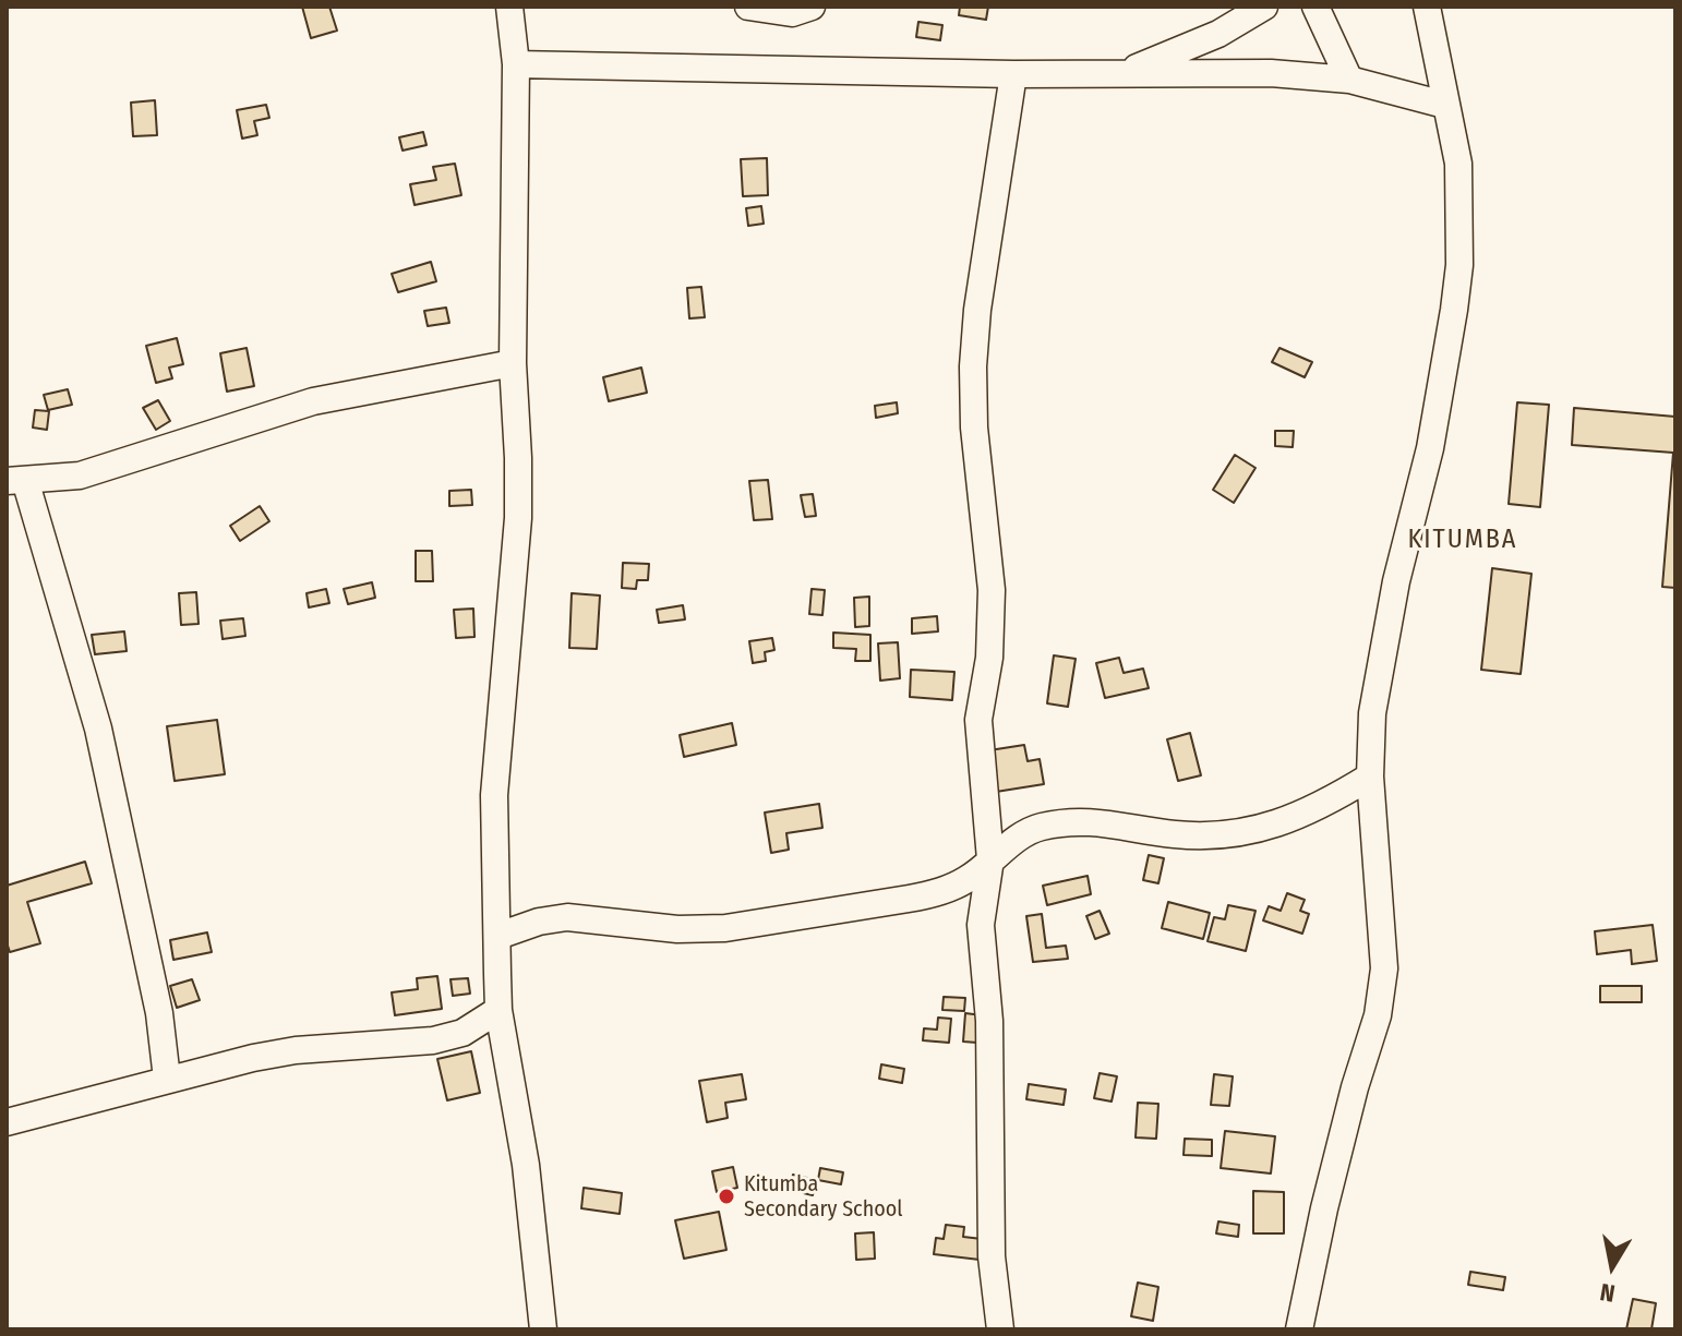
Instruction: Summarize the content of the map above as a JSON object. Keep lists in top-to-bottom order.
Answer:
{
  "districts": ["KITUMBA"],
  "places": ["Kitumba Secondary School"],
  "north": "bottom"
}
